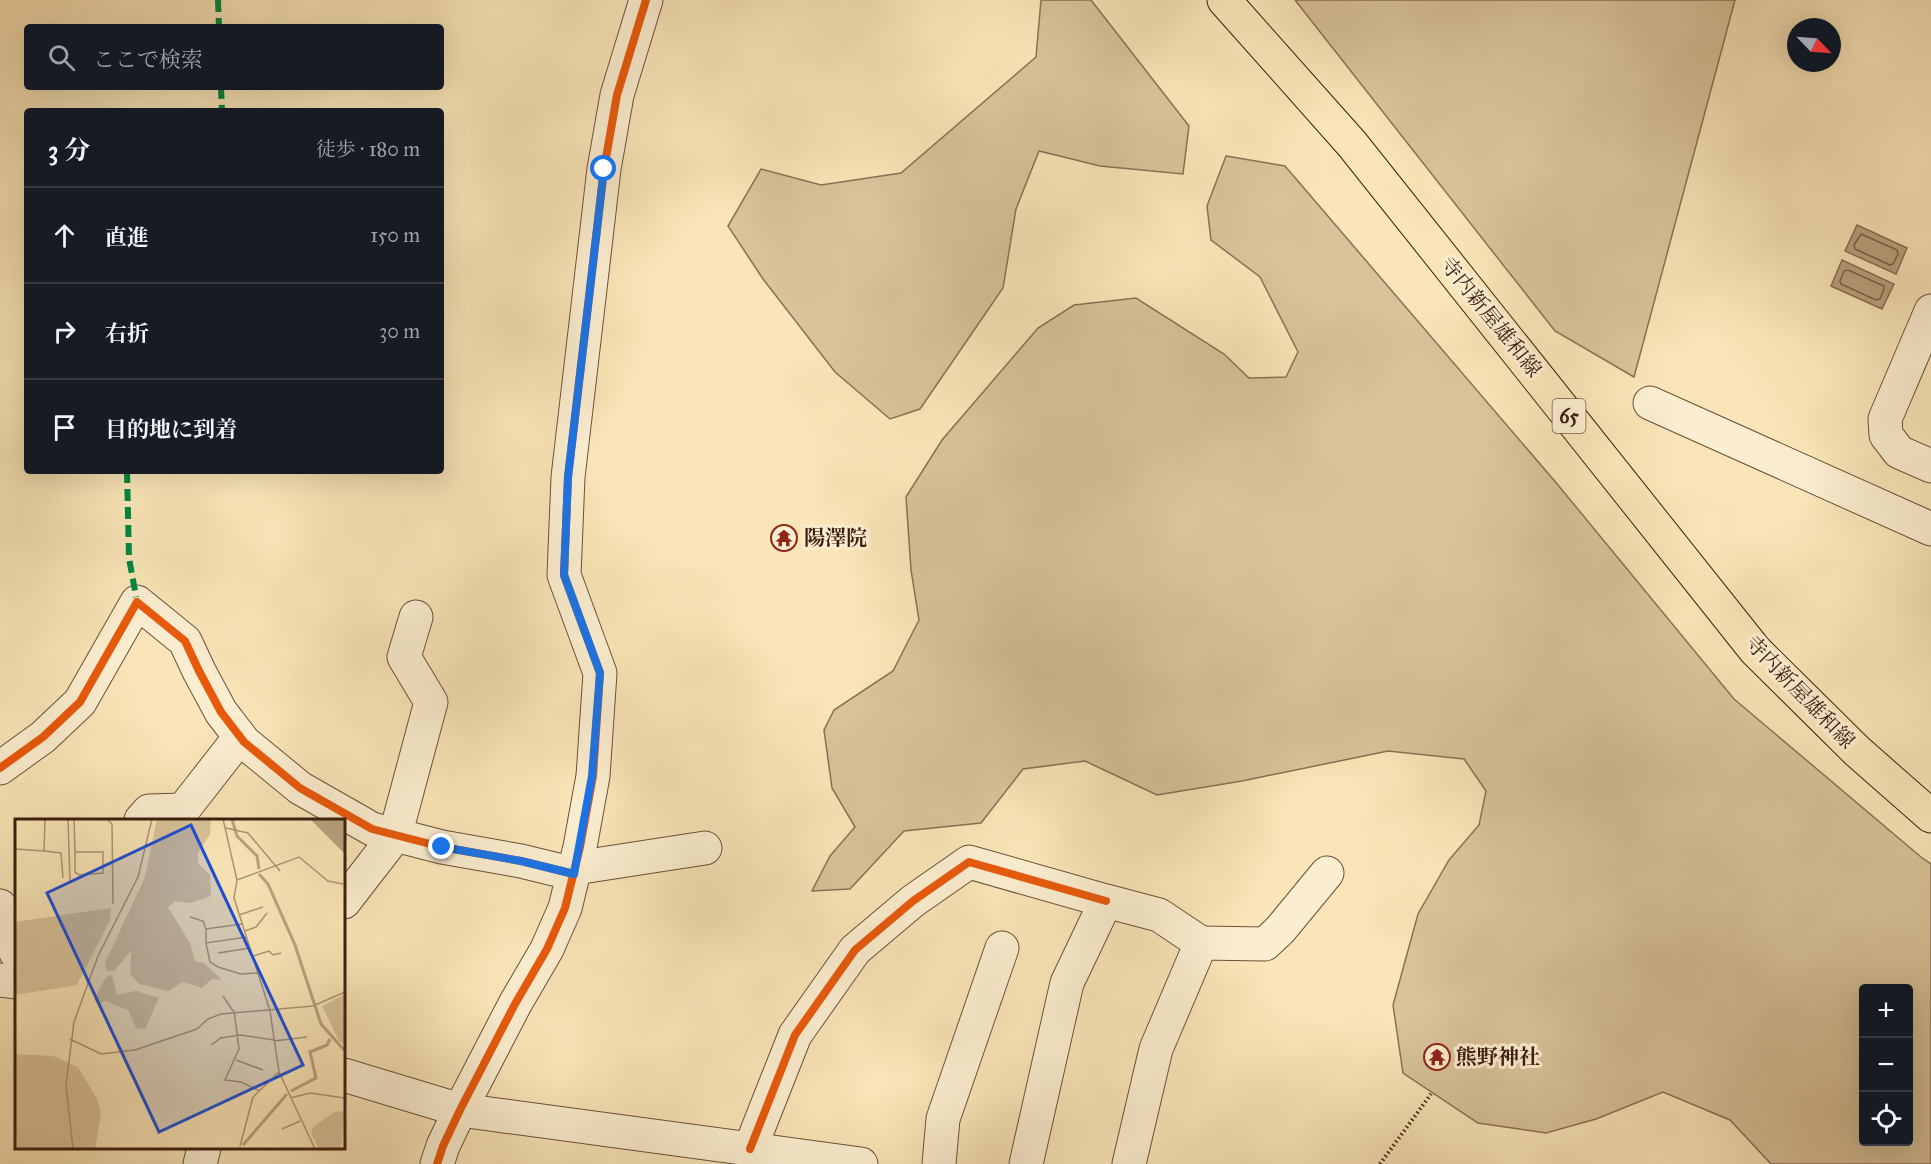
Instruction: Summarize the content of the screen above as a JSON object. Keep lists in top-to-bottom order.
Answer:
{
  "streets": {
    "main road": ["寺内新屋雄和線", "65"]
  },
  "places": {
    "temple": ["陽澤院", "熊野神社"]
  },
  "north": "bottom right",
  "page": {
    "search": "ここで検索",
    "heading": ["3 分", "徒歩 · 180 m"],
    "list": [
      ["直進", "150 m"],
      ["右折", "30 m"],
      "目的地に到着"
    ],
    "map_buttons": ["+", "−"]
  }
}
